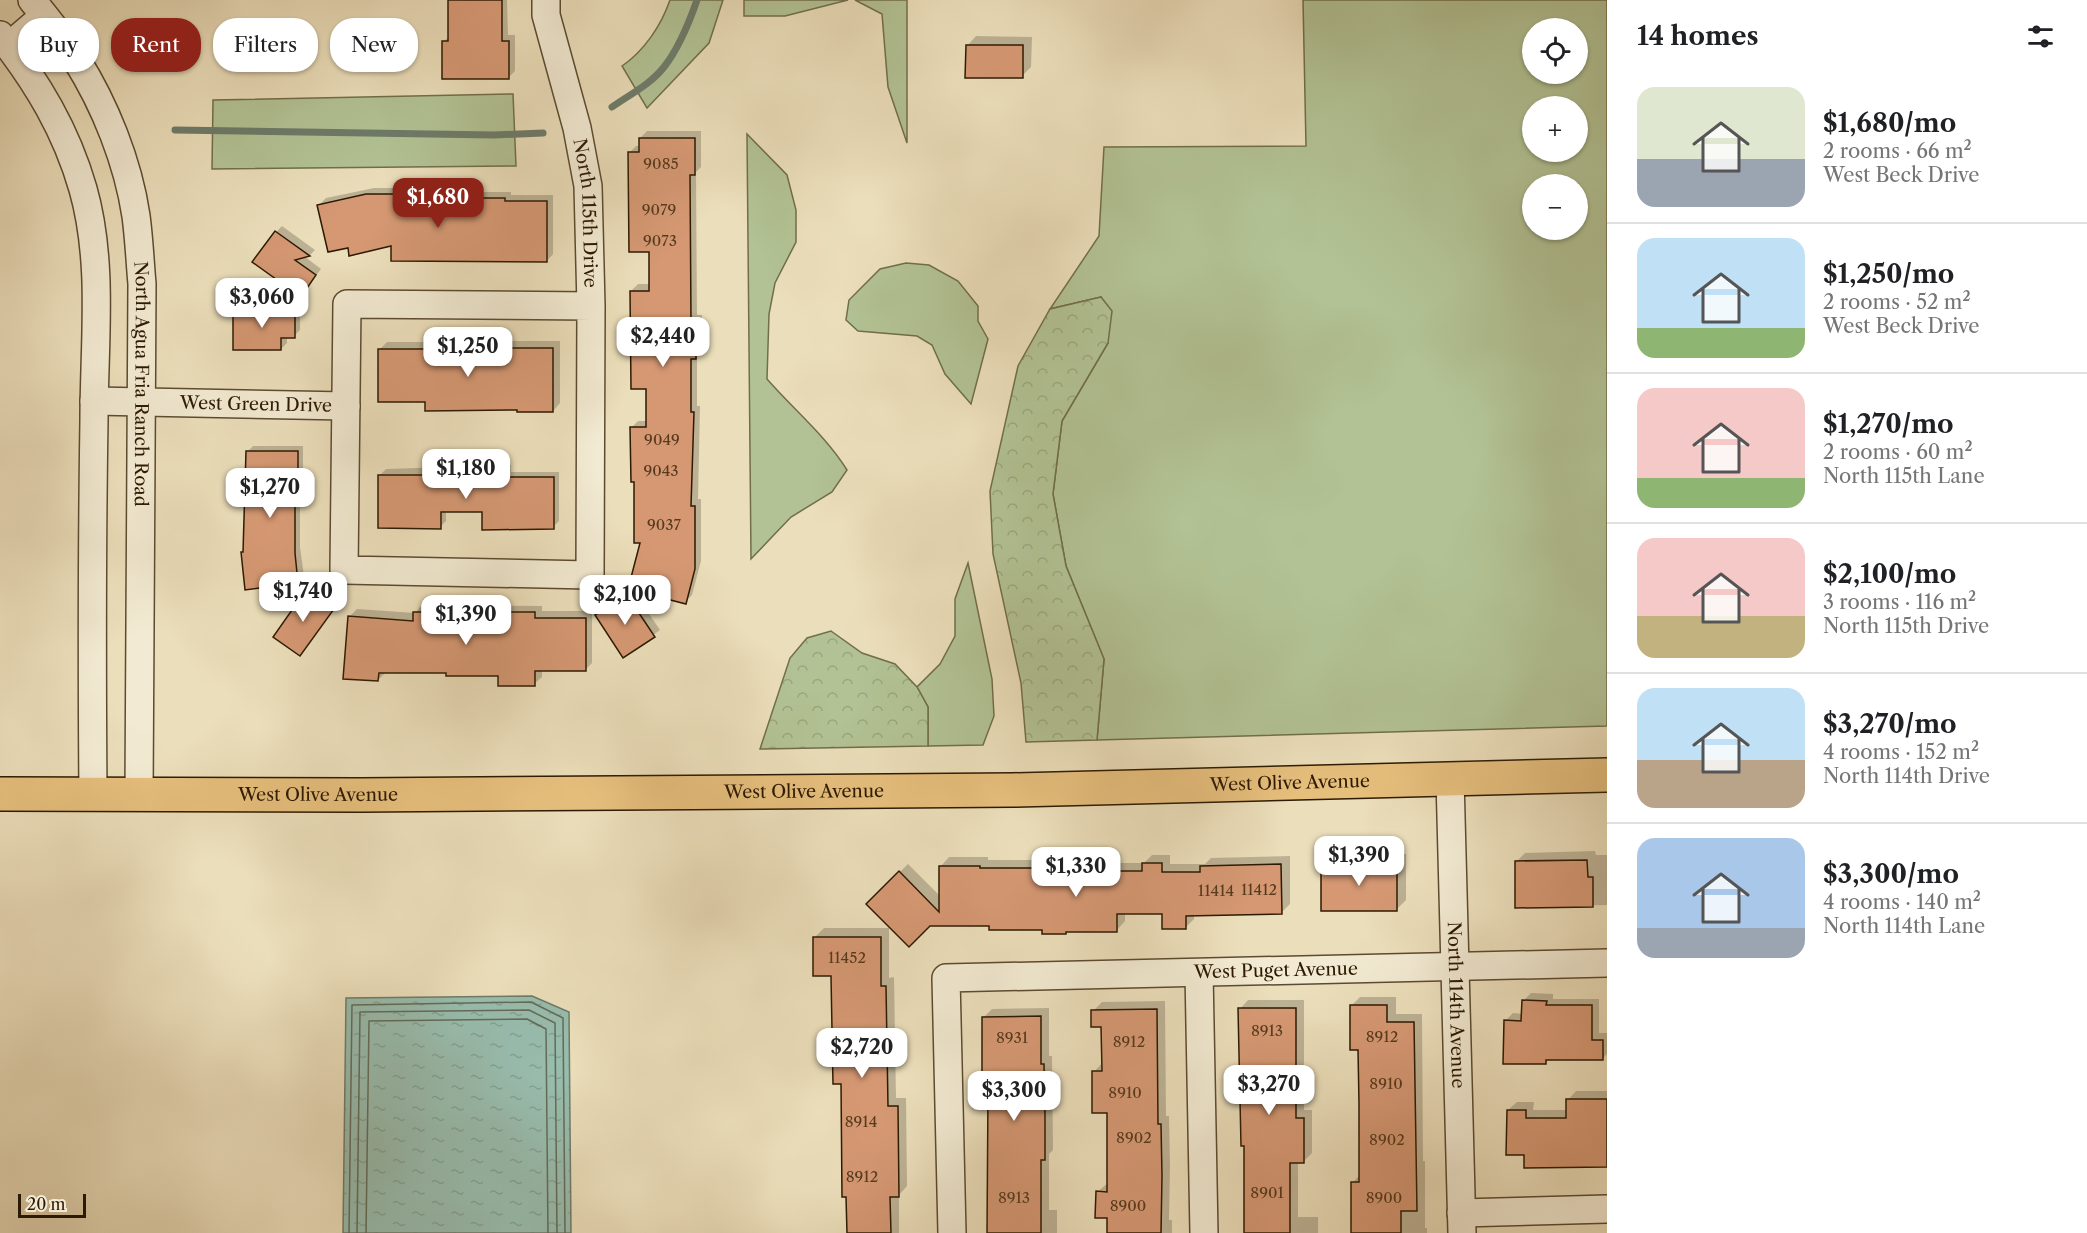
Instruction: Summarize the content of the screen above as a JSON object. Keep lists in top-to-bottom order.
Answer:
{
  "streets": {
    "main road": ["West Olive Avenue"],
    "street": [
      "North 115th Drive",
      "North Agua Fria Ranch Road",
      "West Green Drive",
      "West Puget Avenue",
      "North 114th Avenue"
    ]
  },
  "crossings": [
    ["North 115th Drive", "West Green Drive"],
    ["North Agua Fria Ranch Road", "West Green Drive"],
    ["North Agua Fria Ranch Road", "West Olive Avenue"],
    ["West Olive Avenue", "North 114th Avenue"],
    ["West Puget Avenue", "North 114th Avenue"]
  ],
  "house_numbers": [
    "9085",
    "9079",
    "9073",
    "9049",
    "9043",
    "9037",
    "11412",
    "11414",
    "11452",
    "8913",
    "8912",
    "8931",
    "8912",
    "8910",
    "8910",
    "8914",
    "8902",
    "8902",
    "8912",
    "8901",
    "8913",
    "8900",
    "8900"
  ],
  "scale_bar": "20 m",
  "page": {
    "heading": "14 homes",
    "map_buttons": ["+", "−"],
    "chip": [
      "Buy",
      "Rent",
      "Filters",
      "New"
    ],
    "list": [
      {
        "name": "$1,680/mo",
        "note": "2 rooms · 66 m² · West Beck Drive"
      },
      {
        "name": "$1,250/mo",
        "note": "2 rooms · 52 m² · West Beck Drive"
      },
      {
        "name": "$1,270/mo",
        "note": "2 rooms · 60 m² · North 115th Lane"
      },
      {
        "name": "$2,100/mo",
        "note": "3 rooms · 116 m² · North 115th Drive"
      },
      {
        "name": "$3,270/mo",
        "note": "4 rooms · 152 m² · North 114th Drive"
      },
      {
        "name": "$3,300/mo",
        "note": "4 rooms · 140 m² · North 114th Lane"
      }
    ],
    "price": [
      "$1,680",
      "$3,060",
      "$2,440",
      "$1,250",
      "$1,180",
      "$1,270",
      "$1,740",
      "$2,100",
      "$1,390",
      "$1,390",
      "$1,330",
      "$2,720",
      "$3,270",
      "$3,300"
    ],
    "scale": "20 m"
  }
}
